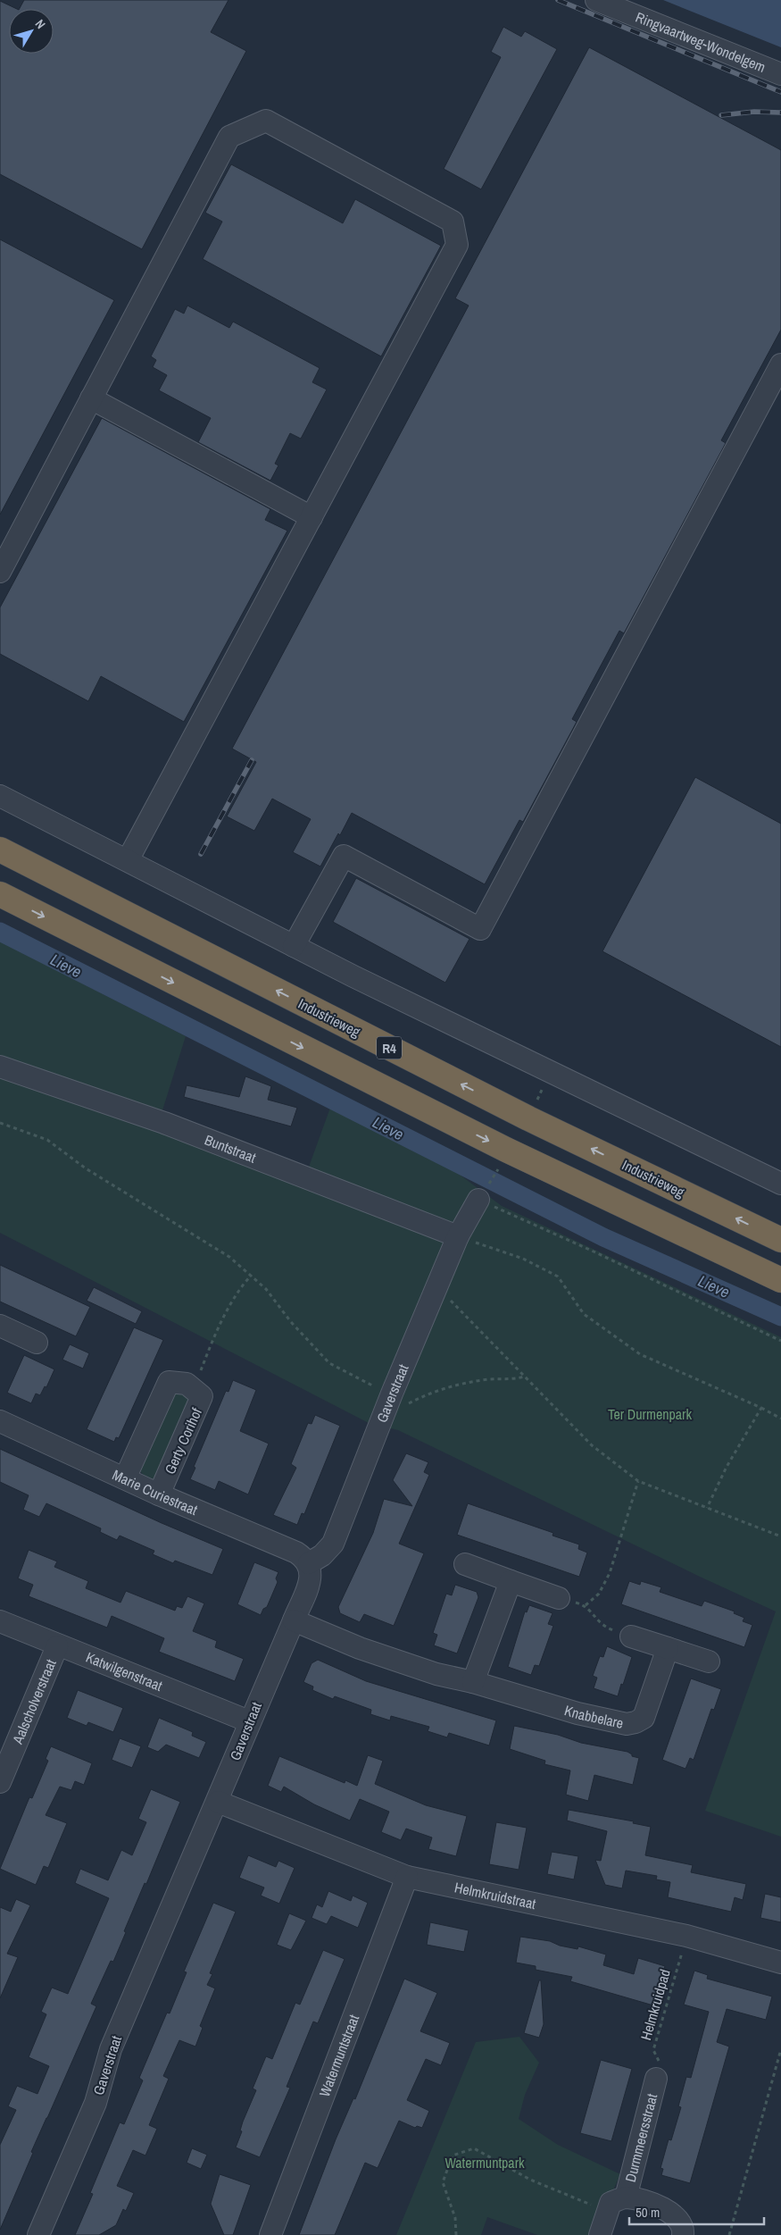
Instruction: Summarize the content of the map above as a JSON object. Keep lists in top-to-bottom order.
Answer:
{
  "streets": {
    "highway": ["Industrieweg", "R4"],
    "street": [
      "Ringvaartweg-Wondelgem",
      "Buntstraat",
      "Gaverstraat",
      "Gerty Corihof",
      "Marie Curiestraat",
      "Katwilgenstraat",
      "Aalscholverstraat",
      "Knabbelare",
      "Helmkruidstraat",
      "Watermuntstraat",
      "Durmmeersstraat"
    ],
    "path": ["Helmkruidpad"]
  },
  "crossings": [
    ["Buntstraat", "Gaverstraat"],
    ["Gaverstraat", "Marie Curiestraat"],
    ["Gaverstraat", "Katwilgenstraat"],
    ["Gaverstraat", "Knabbelare"],
    ["Gaverstraat", "Helmkruidstraat"],
    ["Gerty Corihof", "Marie Curiestraat"],
    ["Katwilgenstraat", "Aalscholverstraat"],
    ["Helmkruidstraat", "Helmkruidpad"],
    ["Helmkruidstraat", "Watermuntstraat"],
    ["Helmkruidpad", "Durmmeersstraat"]
  ],
  "water": ["Lieve"],
  "parks": ["Ter Durmenpark", "Watermuntpark"],
  "scale_bar": "50 m",
  "north": "top right"
}
